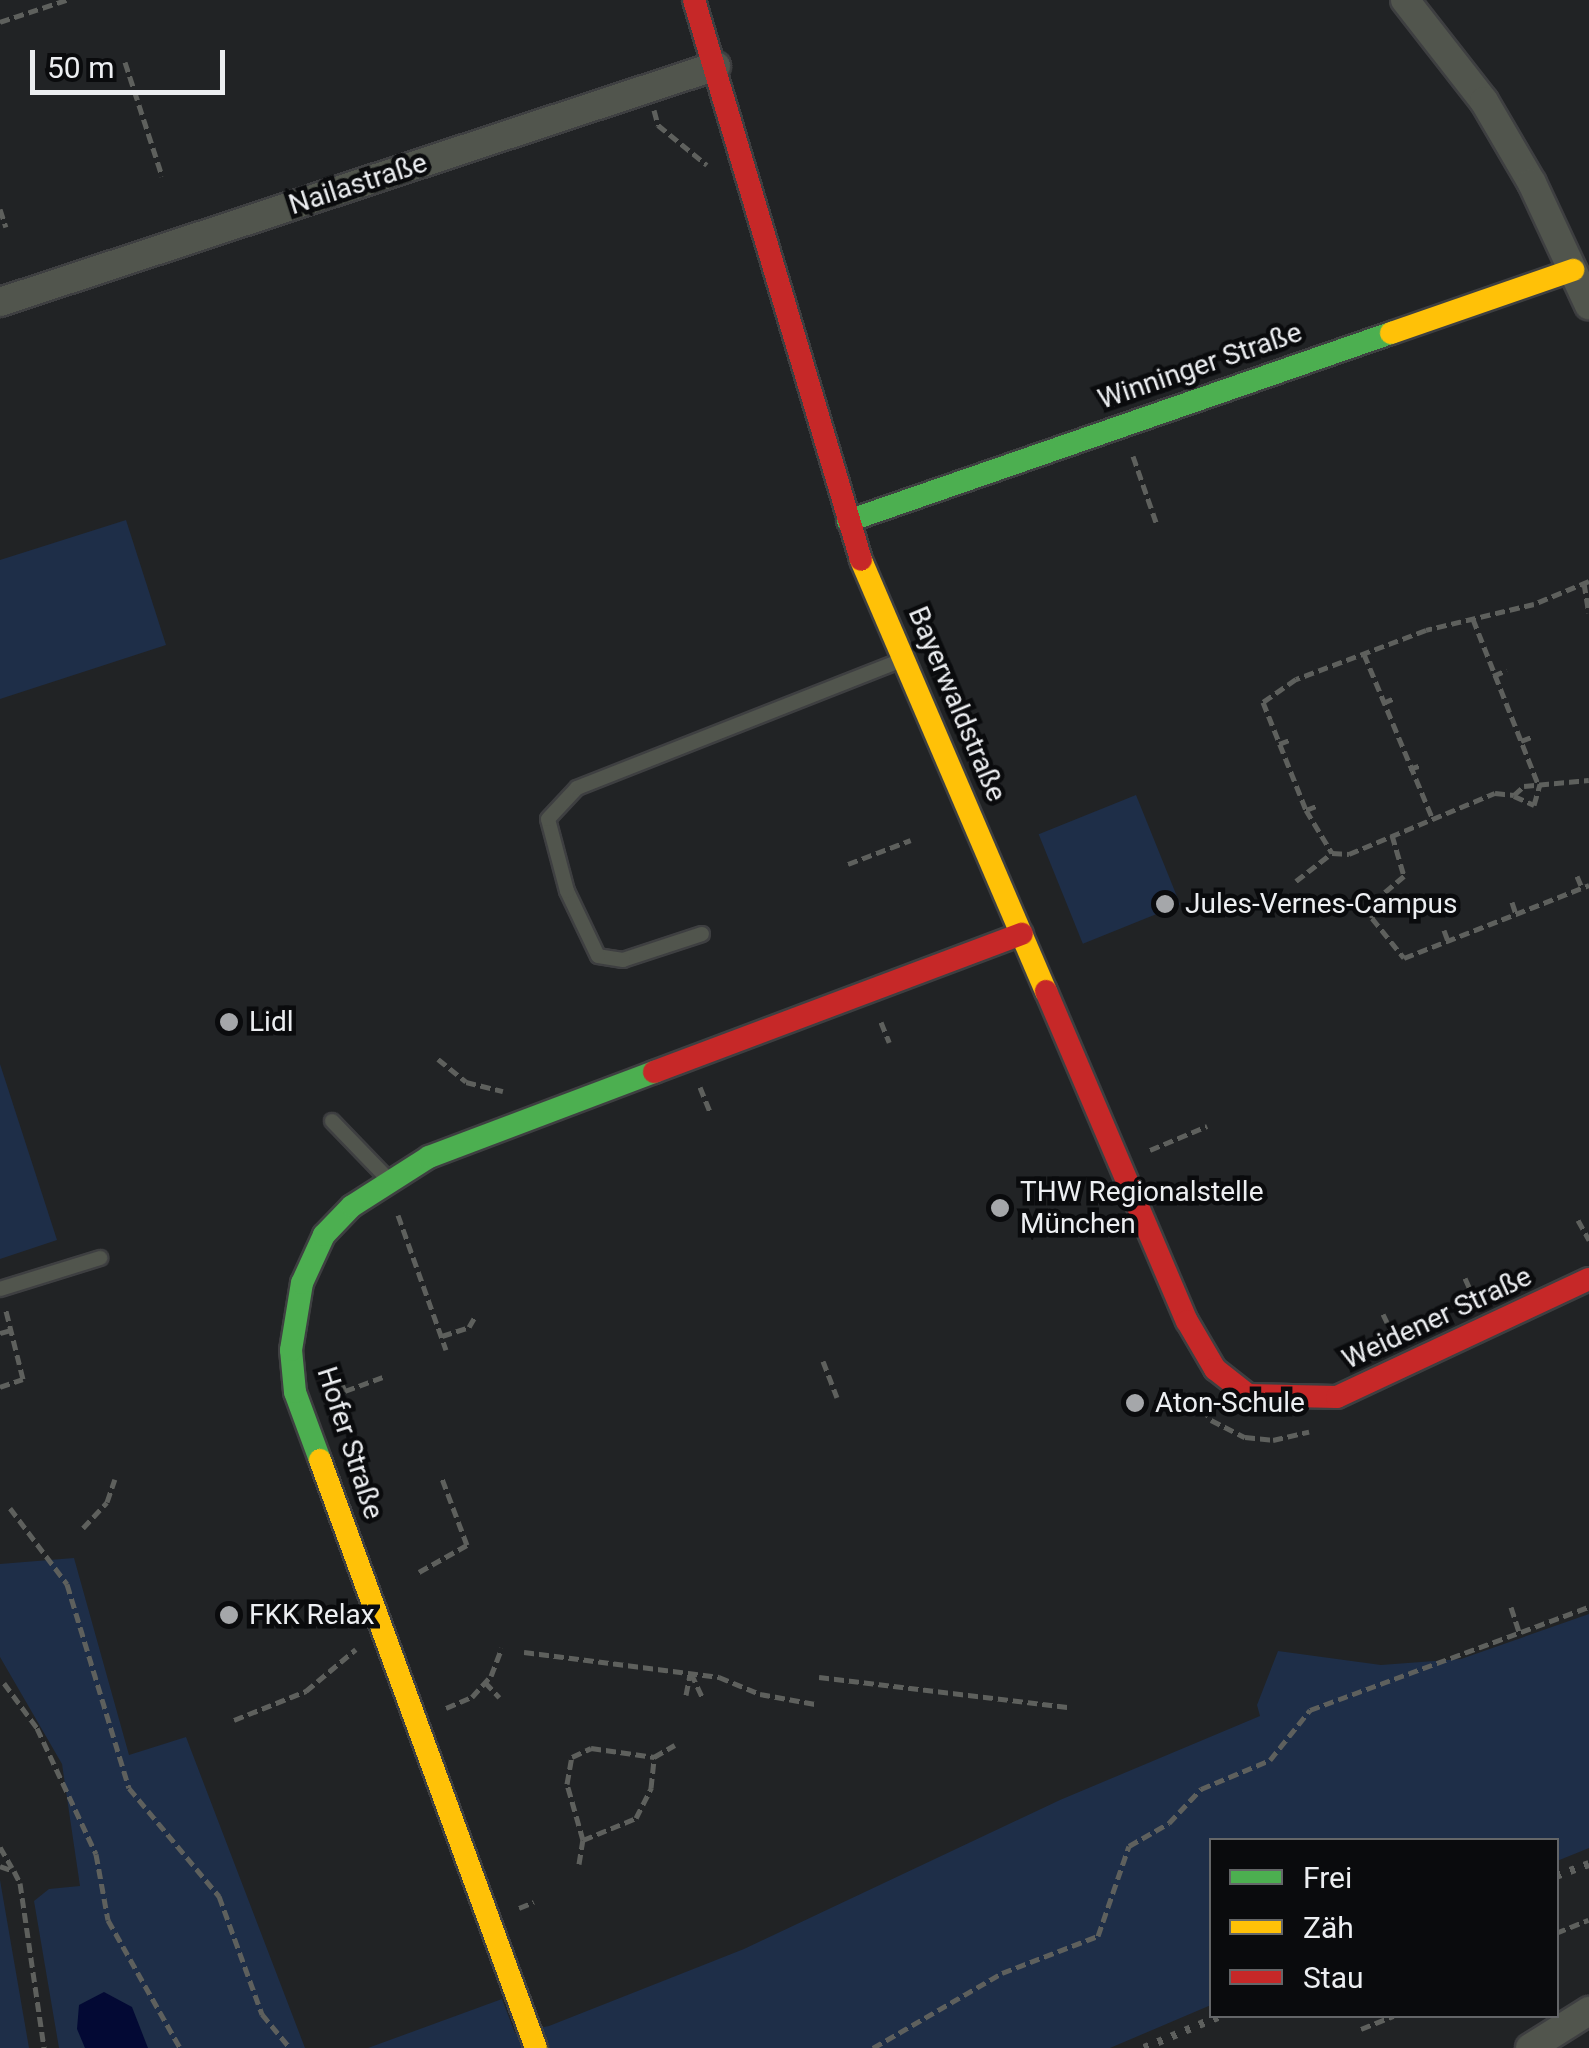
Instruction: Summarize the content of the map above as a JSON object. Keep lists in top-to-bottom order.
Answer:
{
  "streets": {
    "street": [
      "Nailastraße",
      "Winninger Straße",
      "Bayerwaldstraße",
      "Weidener Straße",
      "Hofer Straße"
    ]
  },
  "crossings": [
    ["Nailastraße", "Bayerwaldstraße"],
    ["Winninger Straße", "Bayerwaldstraße"],
    ["Bayerwaldstraße", "Weidener Straße"],
    ["Bayerwaldstraße", "Hofer Straße"]
  ],
  "places": [
    "Jules-Vernes-Campus",
    "Lidl",
    "THW Regionalstelle München",
    "Aton-Schule",
    "FKK Relax"
  ],
  "legend": ["Frei", "Zäh", "Stau"],
  "scale_bar": "50 m"
}
